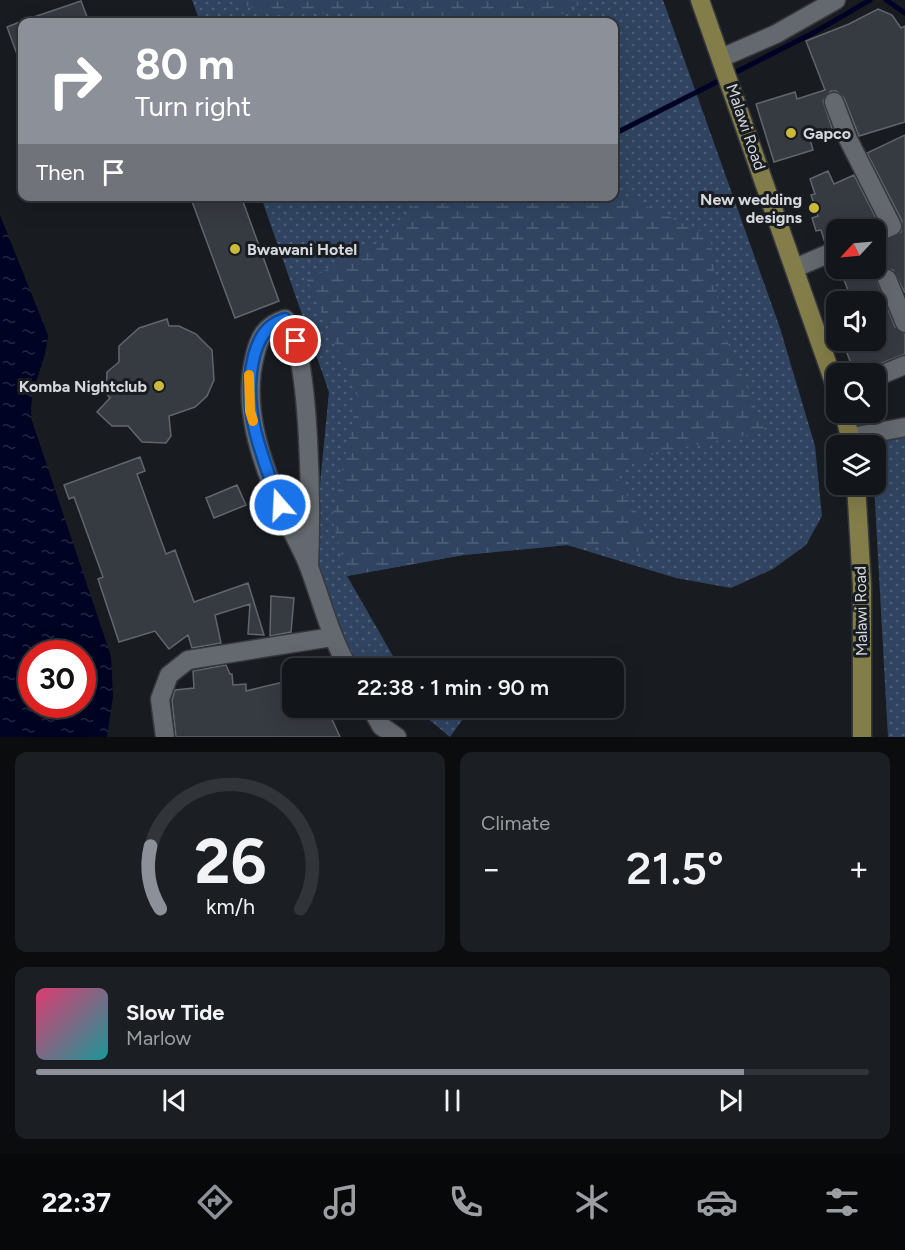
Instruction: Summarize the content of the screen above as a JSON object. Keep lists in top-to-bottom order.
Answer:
{
  "streets": {
    "main road": ["Malawi Road"]
  },
  "places": [
    "Gapco",
    "New wedding designs",
    "Bwawani Hotel",
    "Komba Nightclub"
  ],
  "north": "bottom left",
  "page": {
    "turn": ["80 m", "Turn right"],
    "then": "Then",
    "limit": "30",
    "trip": "22:38 · 1 min · 90 m",
    "tile": "Climate",
    "heat": ["−", "21.5°", "+"],
    "song": ["Slow Tide", "Marlow"],
    "tabs": "22:37",
    "gauge": ["26", "km/h"]
  }
}
